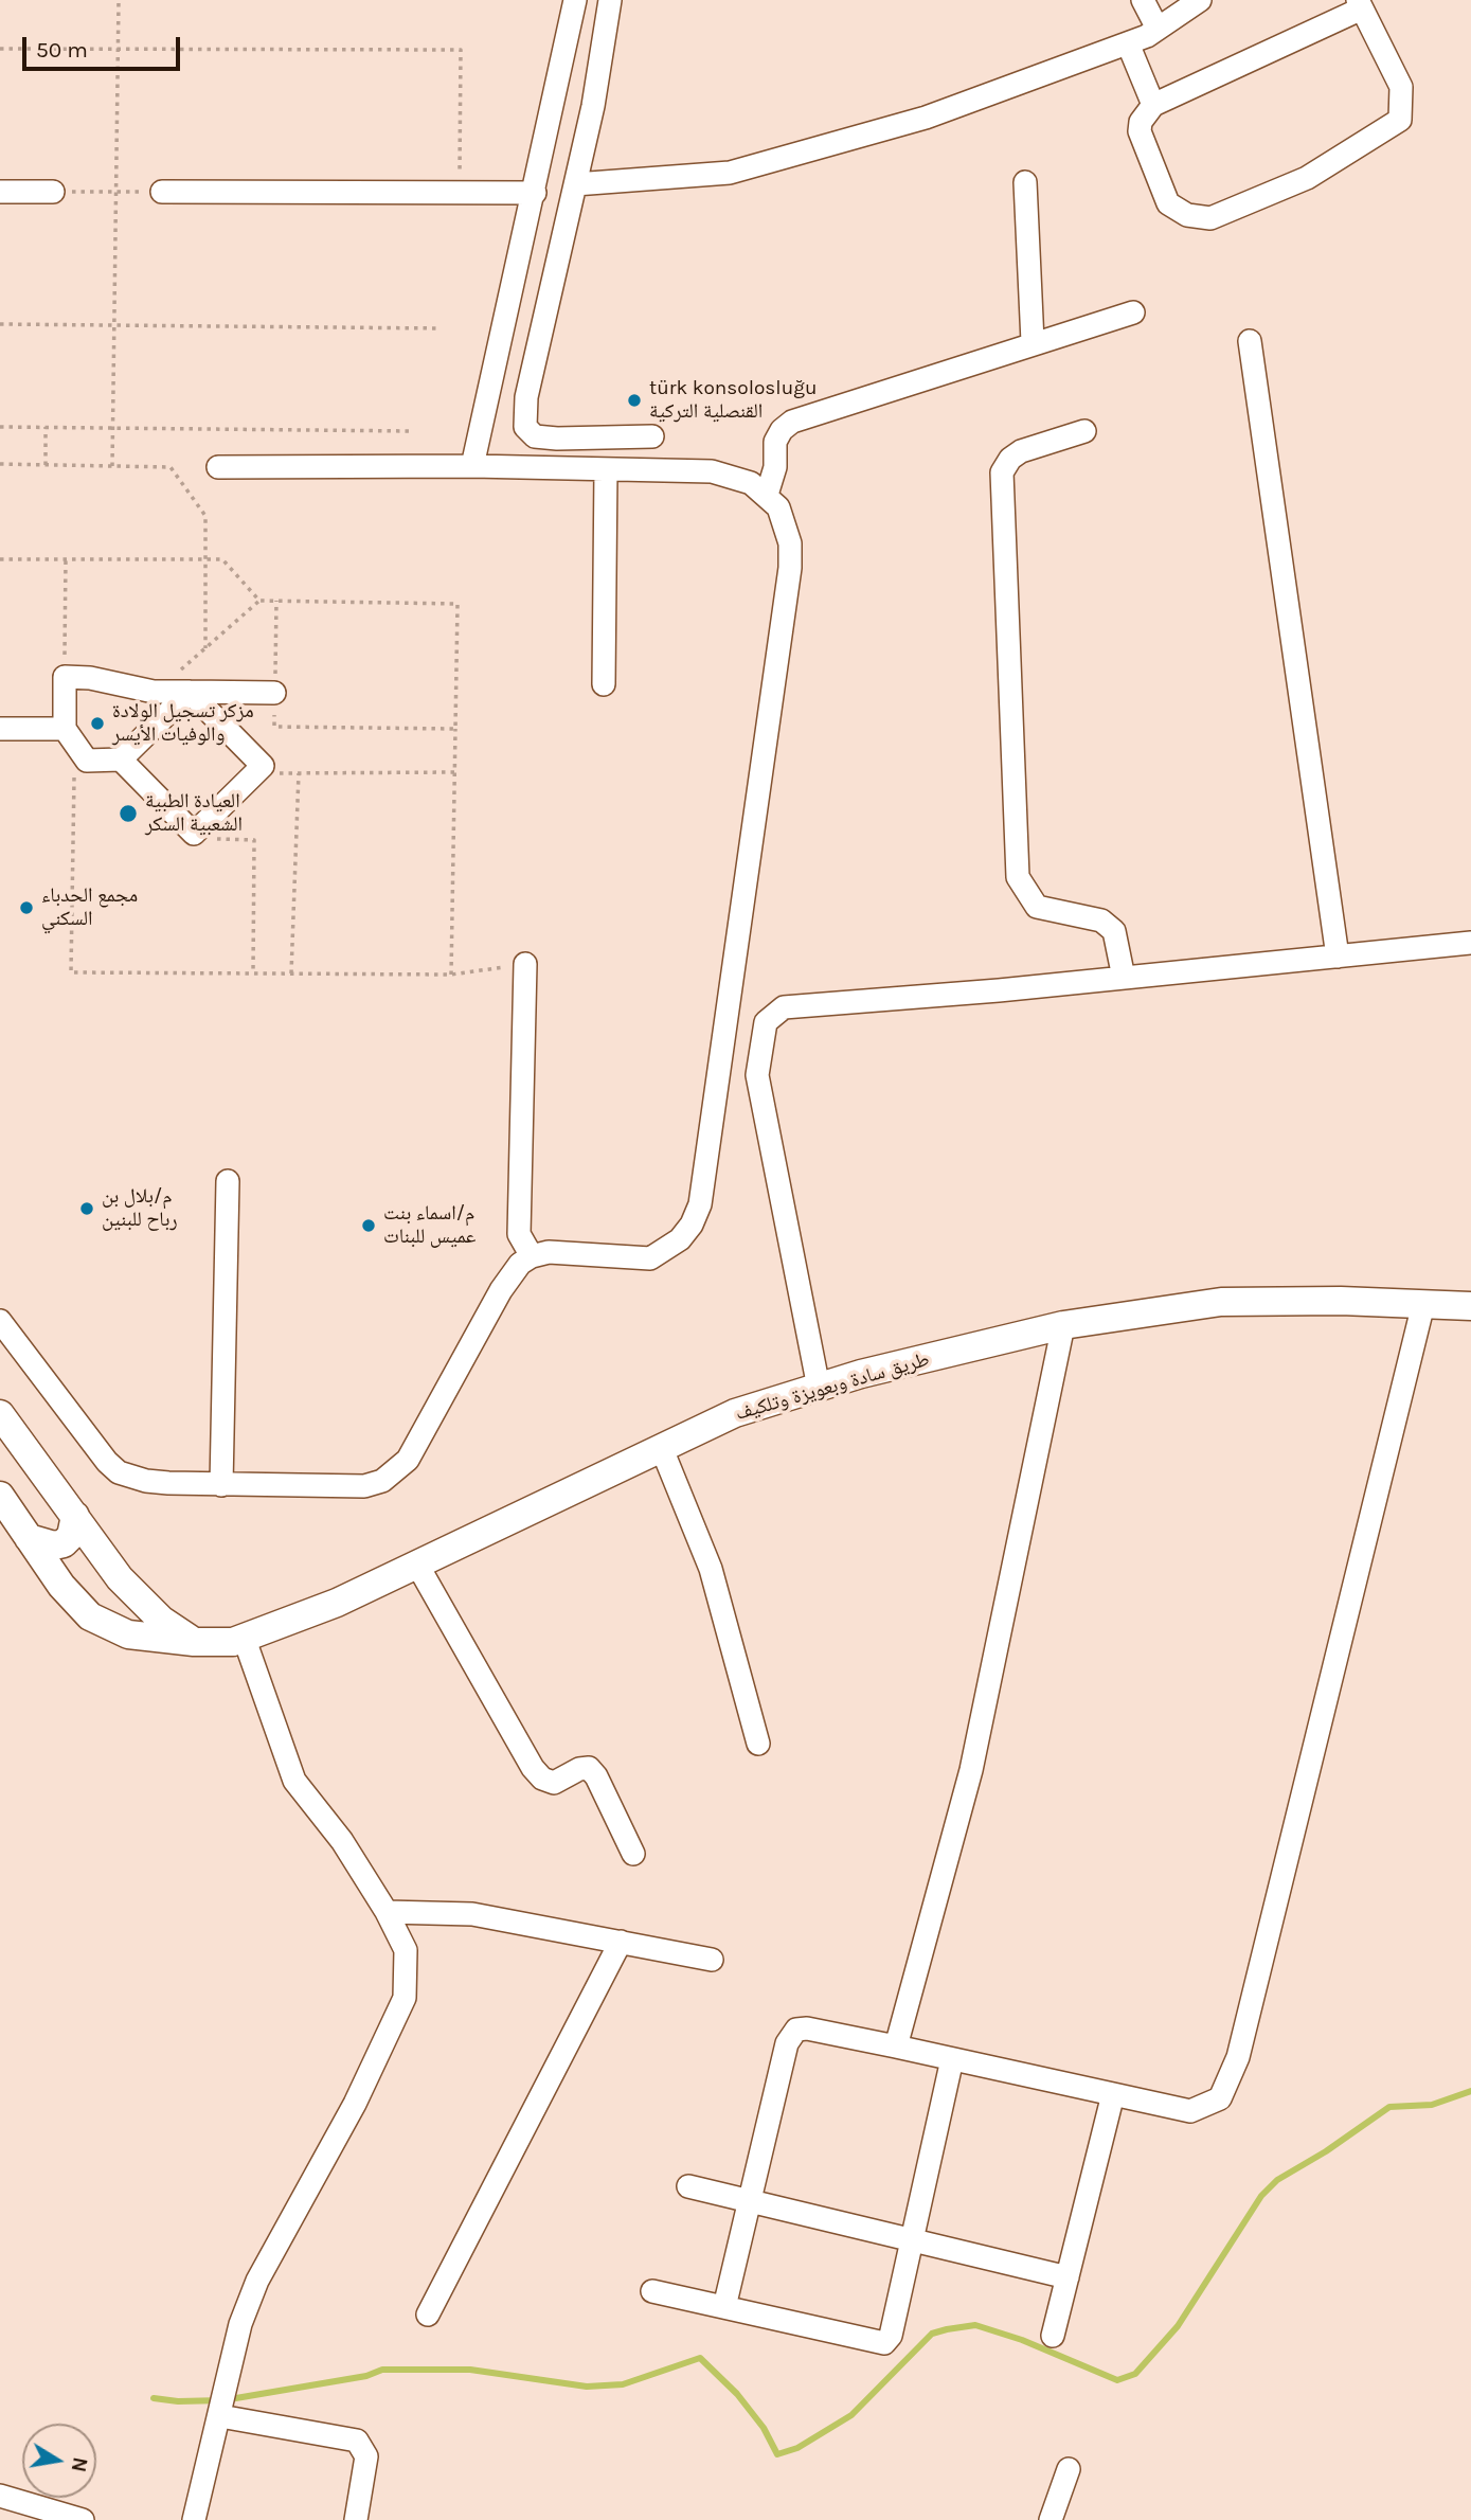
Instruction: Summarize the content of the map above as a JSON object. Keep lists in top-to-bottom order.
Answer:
{
  "streets": {
    "main road": ["طريق سادة وبعويزة وتلكيف"]
  },
  "places": [
    "türk konsolosluğu القنصلية التركية",
    "مزكر تسجيل الولادة والوفيات الأيسر",
    "العيادة الطبية الشعبية السكر",
    "مجمع الحدباء السكني",
    "م/بلال بن رباح للبنين",
    "م/اسماء بنت عميس للبنات"
  ],
  "scale_bar": "50 m",
  "north": "right"
}
